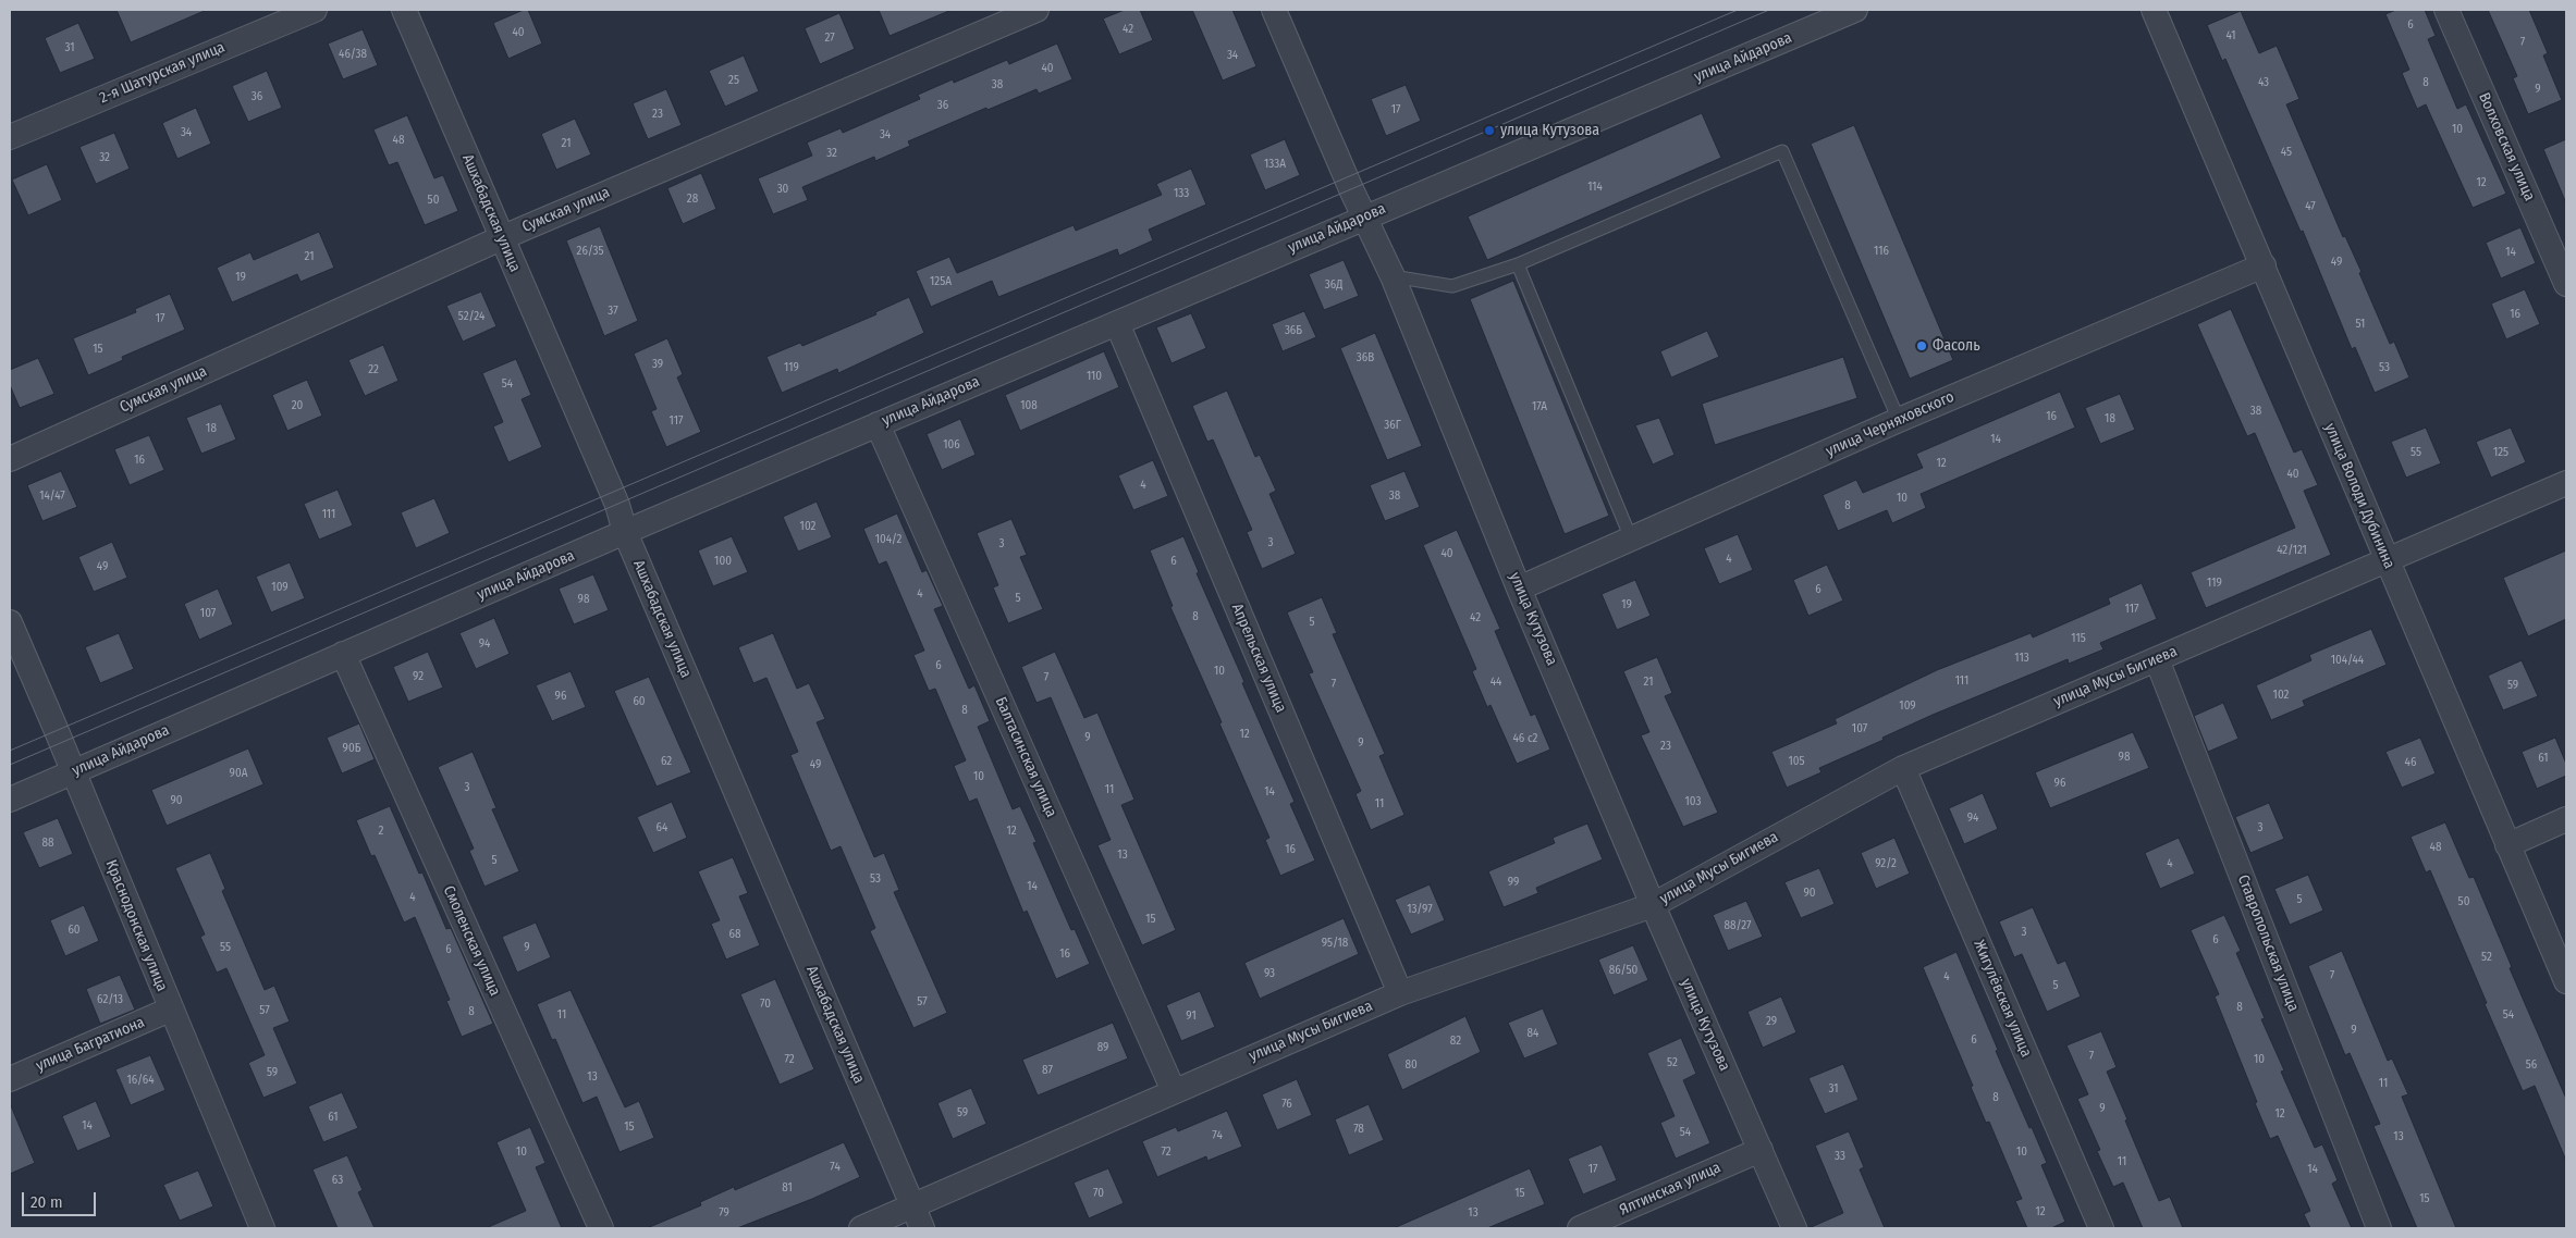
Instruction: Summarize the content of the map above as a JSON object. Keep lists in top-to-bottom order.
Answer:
{
  "streets": {
    "street": [
      "улица Айдарова",
      "2-я Шатурская улица",
      "Волховская улица",
      "Сумская улица",
      "Ашхабадская улица",
      "улица Черняховского",
      "улица Володи Дубинина",
      "улица Кутузова",
      "Апрельская улица",
      "улица Мусы Бигиева",
      "Балтасинская улица",
      "Краснодонская улица",
      "Смоленская улица",
      "Ставропольская улица",
      "Жигулёвская улица",
      "улица Багратиона",
      "Ялтинская улица"
    ]
  },
  "crossings": [
    ["улица Айдарова", "Ашхабадская улица"],
    ["улица Айдарова", "улица Кутузова"],
    ["улица Айдарова", "Апрельская улица"],
    ["улица Айдарова", "Балтасинская улица"],
    ["улица Айдарова", "Краснодонская улица"],
    ["улица Айдарова", "Смоленская улица"],
    ["Сумская улица", "Ашхабадская улица"],
    ["Ашхабадская улица", "улица Мусы Бигиева"],
    ["улица Черняховского", "улица Володи Дубинина"],
    ["улица Черняховского", "улица Кутузова"],
    ["улица Володи Дубинина", "улица Мусы Бигиева"],
    ["улица Кутузова", "улица Мусы Бигиева"],
    ["улица Кутузова", "Ялтинская улица"],
    ["Апрельская улица", "улица Мусы Бигиева"],
    ["улица Мусы Бигиева", "Балтасинская улица"],
    ["улица Мусы Бигиева", "Ставропольская улица"],
    ["улица Мусы Бигиева", "Жигулёвская улица"],
    ["Краснодонская улица", "улица Багратиона"]
  ],
  "places": ["улица Кутузова", "Фасоль"],
  "house_numbers": [
    "6",
    "42",
    "40",
    "41",
    "27",
    "7",
    "31",
    "46/38",
    "34",
    "40",
    "25",
    "43",
    "8",
    "38",
    "9",
    "36",
    "36",
    "17",
    "23",
    "10",
    "34",
    "34",
    "48",
    "21",
    "45",
    "32",
    "32",
    "133А",
    "12",
    "114",
    "30",
    "133",
    "28",
    "50",
    "47",
    "26/35",
    "116",
    "14",
    "21",
    "49",
    "19",
    "125А",
    "36Д",
    "37",
    "16",
    "52/24",
    "17",
    "51",
    "36Б",
    "15",
    "36В",
    "39",
    "119",
    "53",
    "22",
    "110",
    "54",
    "20",
    "108",
    "17А",
    "38",
    "16",
    "18",
    "117",
    "36Г",
    "18",
    "14",
    "106",
    "55",
    "125",
    "16",
    "12",
    "40",
    "4",
    "14/47",
    "38",
    "10",
    "8",
    "111",
    "102",
    "104/2",
    "3",
    "3",
    "42/121",
    "40",
    "4",
    "100",
    "6",
    "49",
    "119",
    "109",
    "6",
    "4",
    "5",
    "98",
    "19",
    "117",
    "107",
    "8",
    "42",
    "5",
    "115",
    "94",
    "113",
    "104/44",
    "6",
    "10",
    "92",
    "7",
    "111",
    "44",
    "21",
    "7",
    "59",
    "102",
    "96",
    "60",
    "109",
    "8",
    "107",
    "12",
    "9",
    "46 с2",
    "9",
    "23",
    "90Б",
    "98",
    "61",
    "62",
    "105",
    "46",
    "49",
    "90А",
    "10",
    "96",
    "3",
    "11",
    "14",
    "90",
    "103",
    "11",
    "94",
    "64",
    "3",
    "2",
    "12",
    "88",
    "48",
    "16",
    "13",
    "5",
    "92/2",
    "4",
    "53",
    "99",
    "14",
    "90",
    "4",
    "5",
    "50",
    "13/97",
    "15",
    "88/27",
    "60",
    "3",
    "68",
    "6",
    "95/18",
    "55",
    "9",
    "6",
    "16",
    "52",
    "86/50",
    "93",
    "7",
    "4",
    "5",
    "62/13",
    "57",
    "70",
    "8",
    "57",
    "8",
    "11",
    "54",
    "91",
    "29",
    "9",
    "84",
    "6",
    "82",
    "89",
    "7",
    "72",
    "10",
    "52",
    "80",
    "56",
    "87",
    "59",
    "13",
    "16/64",
    "11",
    "31",
    "8",
    "76",
    "9",
    "59",
    "12",
    "61",
    "14",
    "15",
    "78",
    "54",
    "74",
    "13",
    "10",
    "72",
    "10",
    "33",
    "11",
    "74",
    "17",
    "14",
    "63",
    "81",
    "70",
    "15",
    "15",
    "12",
    "79",
    "13"
  ],
  "scale_bar": "20 m"
}
